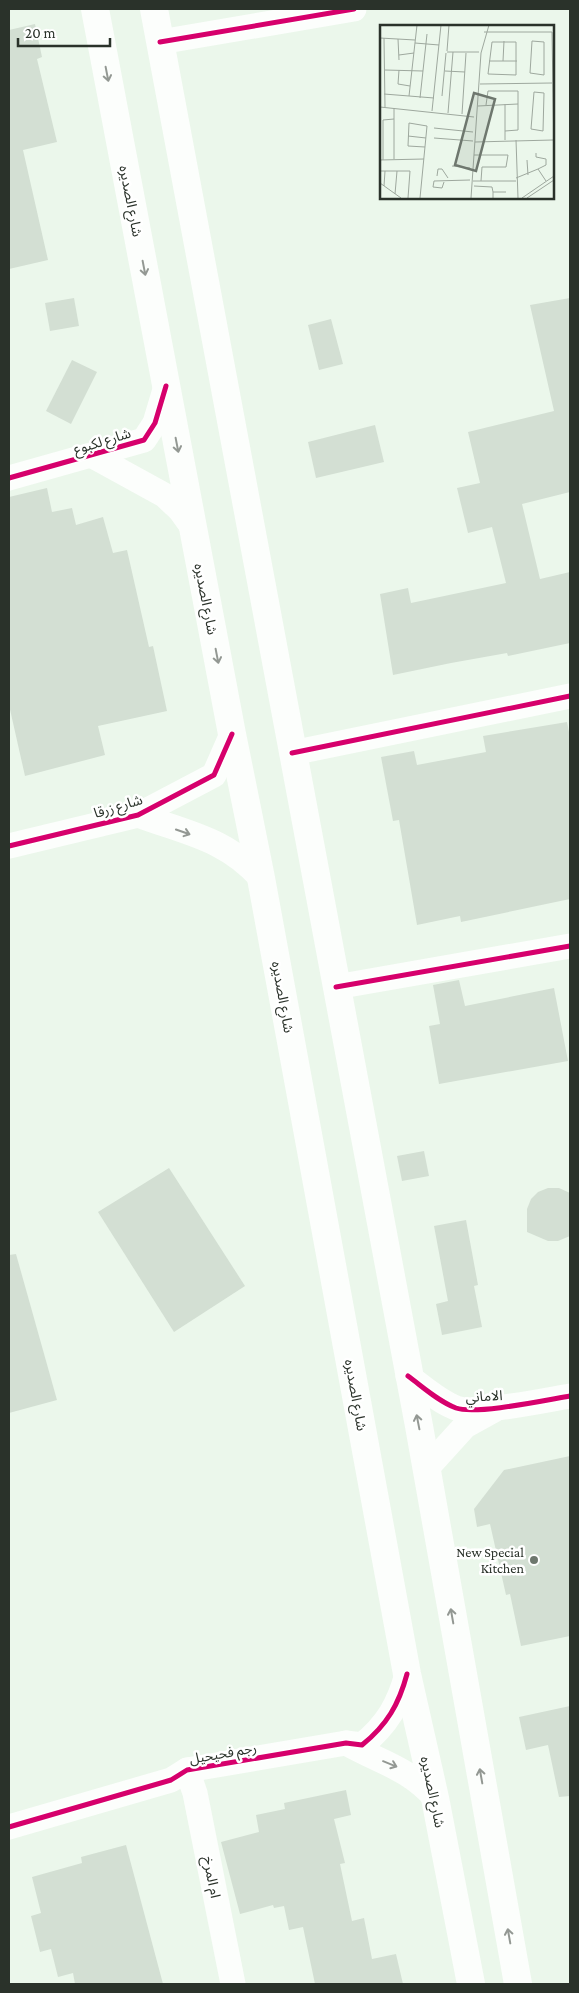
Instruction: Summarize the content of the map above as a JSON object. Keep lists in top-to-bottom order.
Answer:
{
  "streets": {
    "main road": ["شارع الصديره"],
    "street": [
      "شارع لكبوع",
      "شارع زرقا",
      "الاماني",
      "رجم فحيحيل",
      "ام المرخ"
    ]
  },
  "crossings": [
    ["شارع الصديره", "شارع لكبوع"],
    ["شارع الصديره", "شارع زرقا"],
    ["شارع الصديره", "رجم فحيحيل"],
    ["رجم فحيحيل", "ام المرخ"]
  ],
  "places": ["New Special Kitchen"],
  "scale_bar": "20 m"
}
